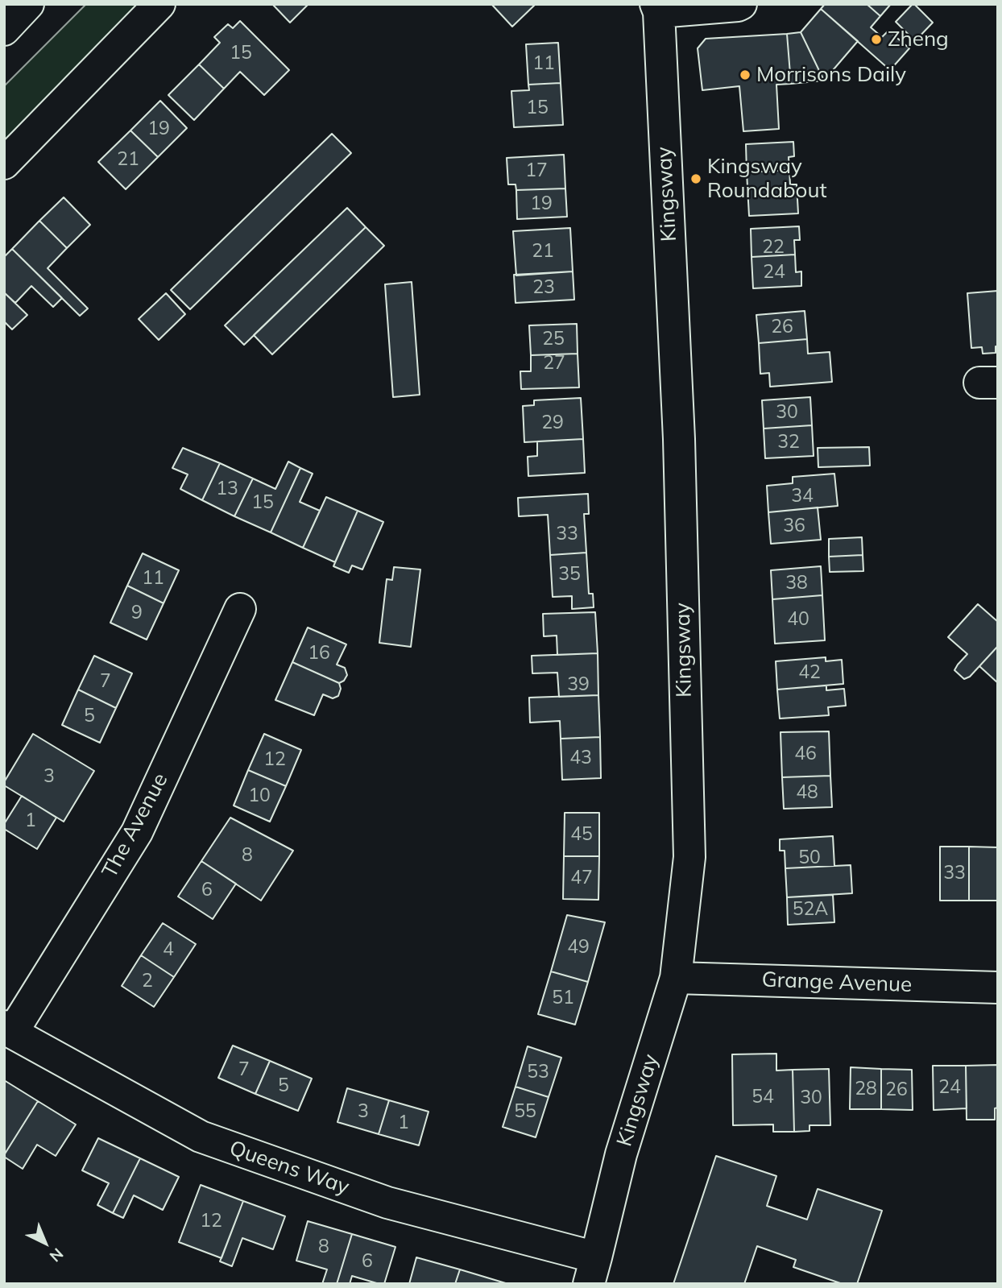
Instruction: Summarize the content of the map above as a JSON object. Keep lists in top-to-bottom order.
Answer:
{
  "streets": {
    "street": [
      "Kingsway",
      "The Avenue",
      "Grange Avenue",
      "Queens Way"
    ]
  },
  "crossings": [
    ["Kingsway", "Grange Avenue"],
    ["Kingsway", "Queens Way"],
    ["The Avenue", "Queens Way"]
  ],
  "places": ["Zheng", "Morrisons Daily", "Kingsway Roundabout"],
  "house_numbers": [
    "15",
    "11",
    "15",
    "19",
    "21",
    "17",
    "19",
    "22",
    "21",
    "24",
    "23",
    "26",
    "25",
    "27",
    "30",
    "29",
    "32",
    "13",
    "34",
    "15",
    "36",
    "33",
    "35",
    "11",
    "38",
    "9",
    "40",
    "16",
    "42",
    "7",
    "39",
    "5",
    "46",
    "43",
    "12",
    "3",
    "48",
    "10",
    "1",
    "45",
    "8",
    "50",
    "33",
    "47",
    "6",
    "52A",
    "49",
    "4",
    "2",
    "51",
    "7",
    "53",
    "5",
    "24",
    "28",
    "26",
    "54",
    "30",
    "3",
    "55",
    "1",
    "12",
    "8",
    "6"
  ],
  "north": "bottom right"
}
